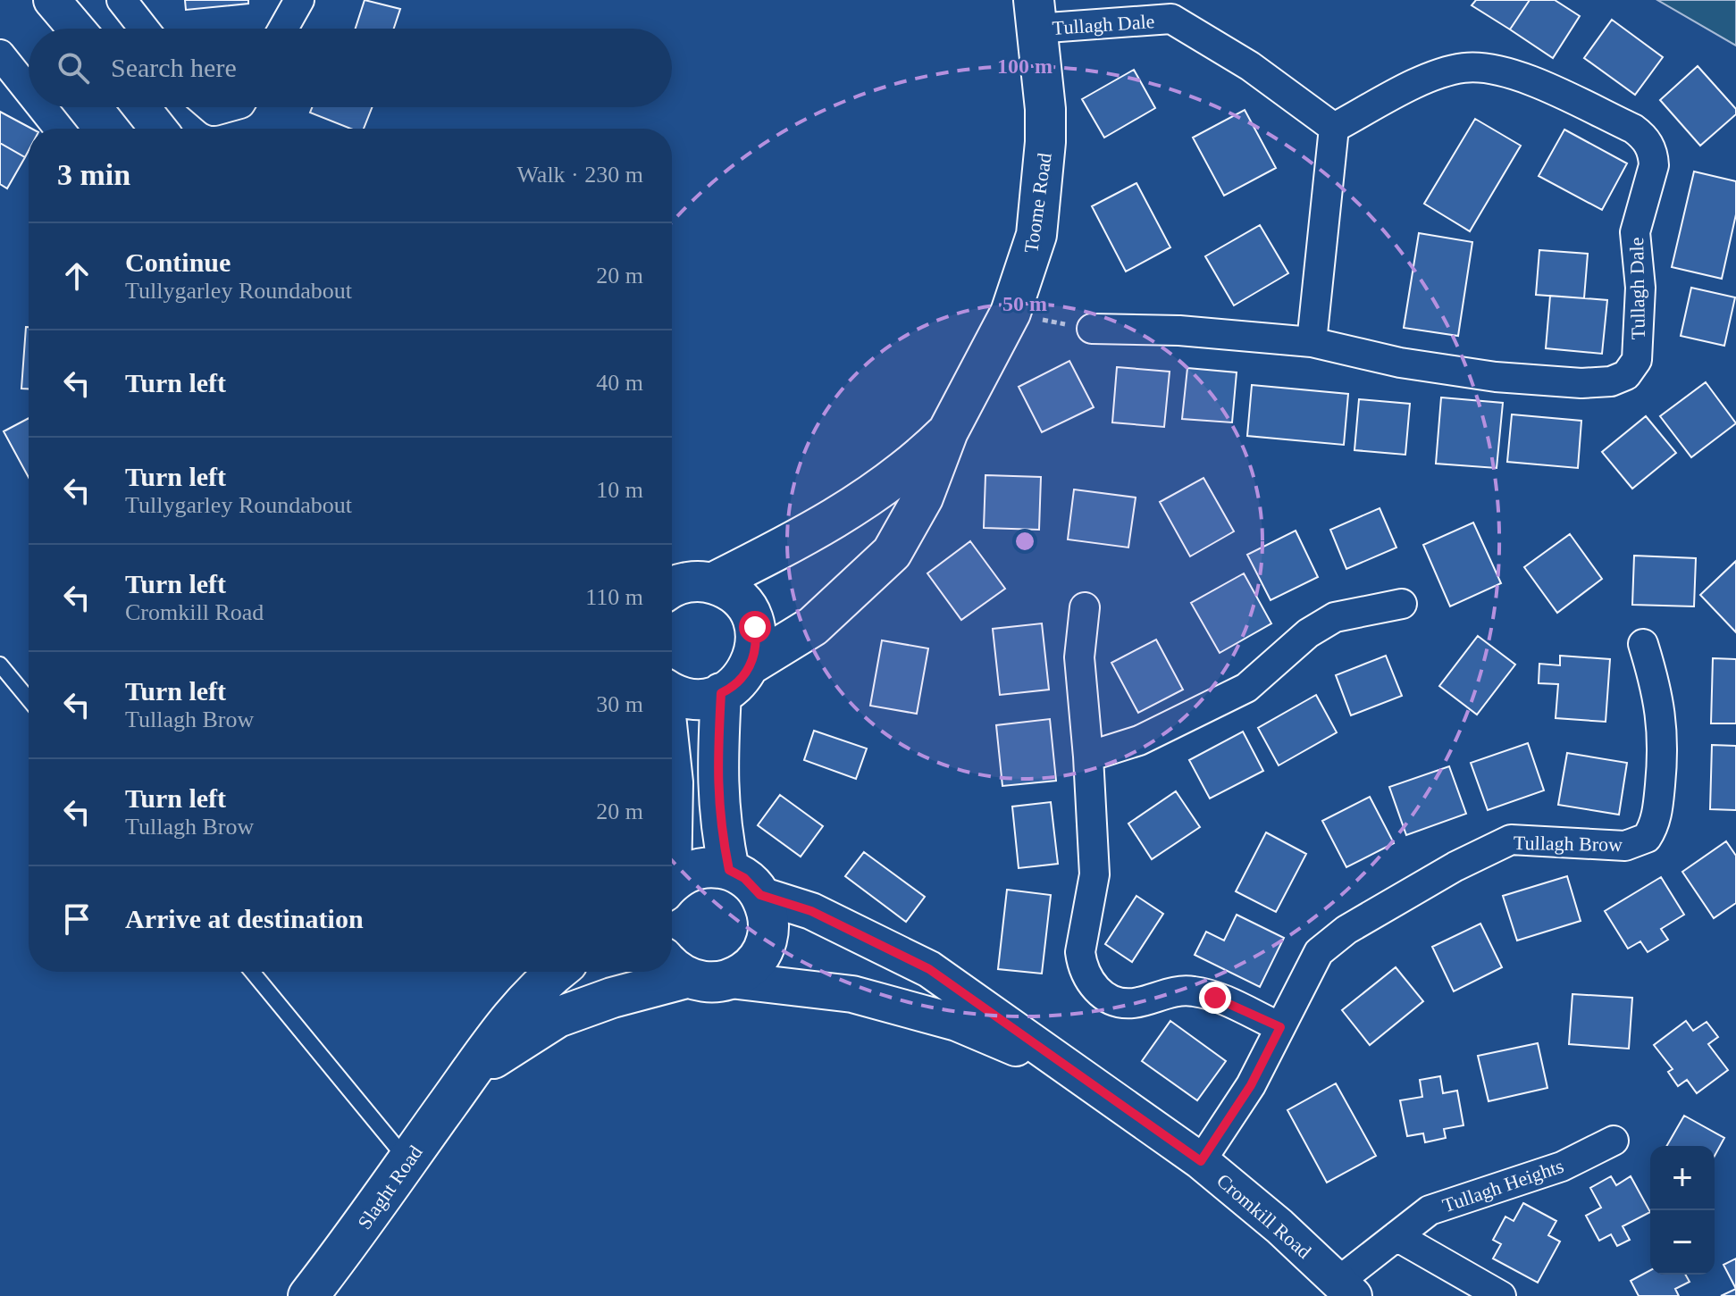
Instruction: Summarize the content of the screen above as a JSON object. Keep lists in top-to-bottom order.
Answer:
{
  "streets": {
    "main road": ["Toome Road", "Slaght Road"],
    "street": [
      "Tullagh Dale",
      "Tullagh Brow",
      "Tullagh Heights",
      "Cromkill Road"
    ]
  },
  "crossings": [
    ["Tullagh Dale", "Toome Road"],
    ["Tullagh Brow", "Cromkill Road"],
    ["Tullagh Heights", "Cromkill Road"]
  ],
  "page": {
    "search": "Search here",
    "heading": ["3 min", "Walk · 230 m"],
    "list": [
      ["Continue", "Tullygarley Roundabout", "20 m"],
      ["Turn left", "40 m"],
      ["Turn left", "Tullygarley Roundabout", "10 m"],
      ["Turn left", "Cromkill Road", "110 m"],
      ["Turn left", "Tullagh Brow", "30 m"],
      ["Turn left", "Tullagh Brow", "20 m"],
      "Arrive at destination"
    ],
    "map_buttons": ["+", "−"]
  },
  "rings": ["100 m", "50 m"]
}
